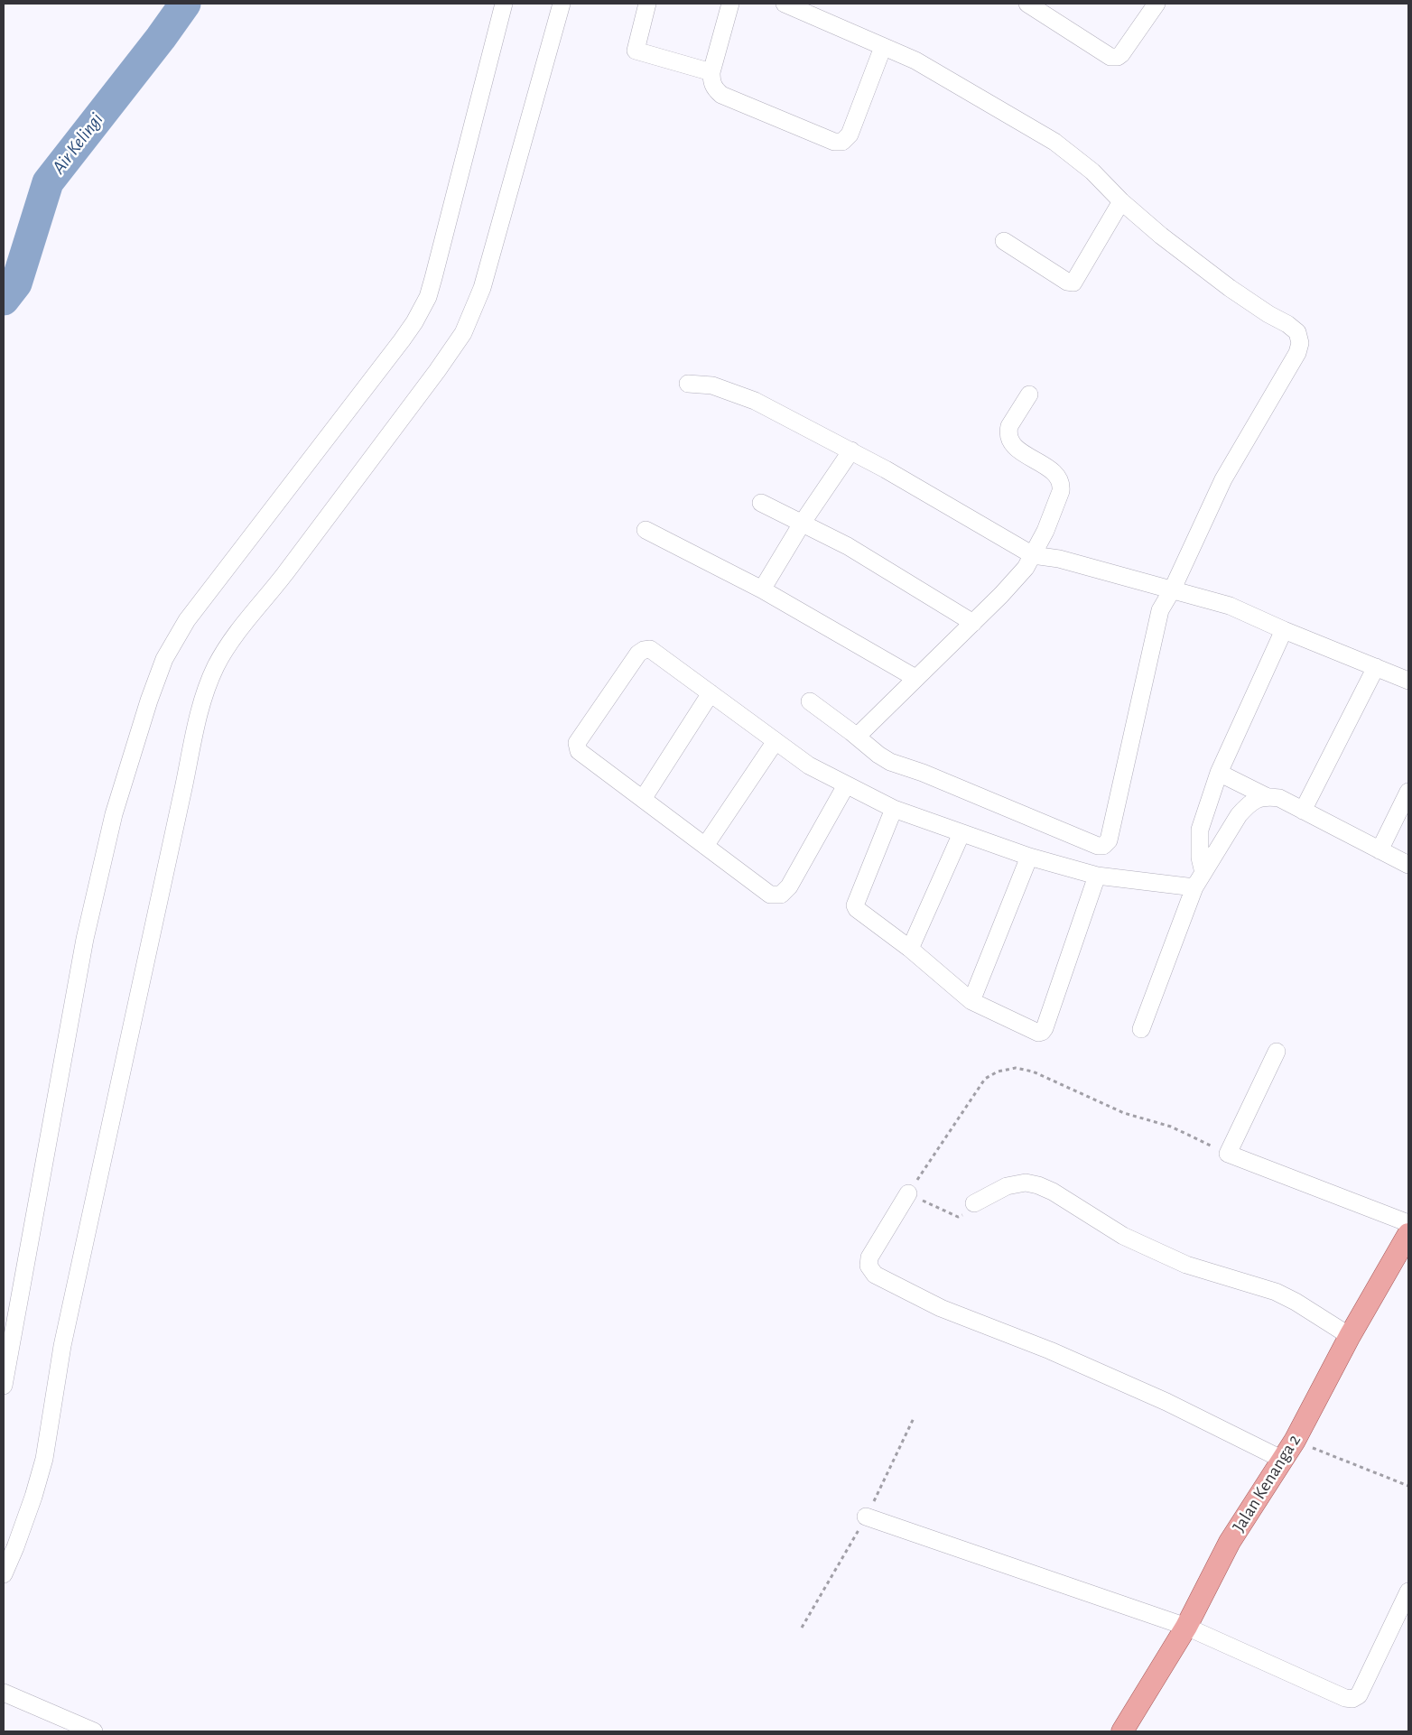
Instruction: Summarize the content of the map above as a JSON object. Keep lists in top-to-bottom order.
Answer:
{
  "streets": {
    "main road": ["Jalan Kenanga 2"]
  },
  "water": ["Air Kelingi"]
}
